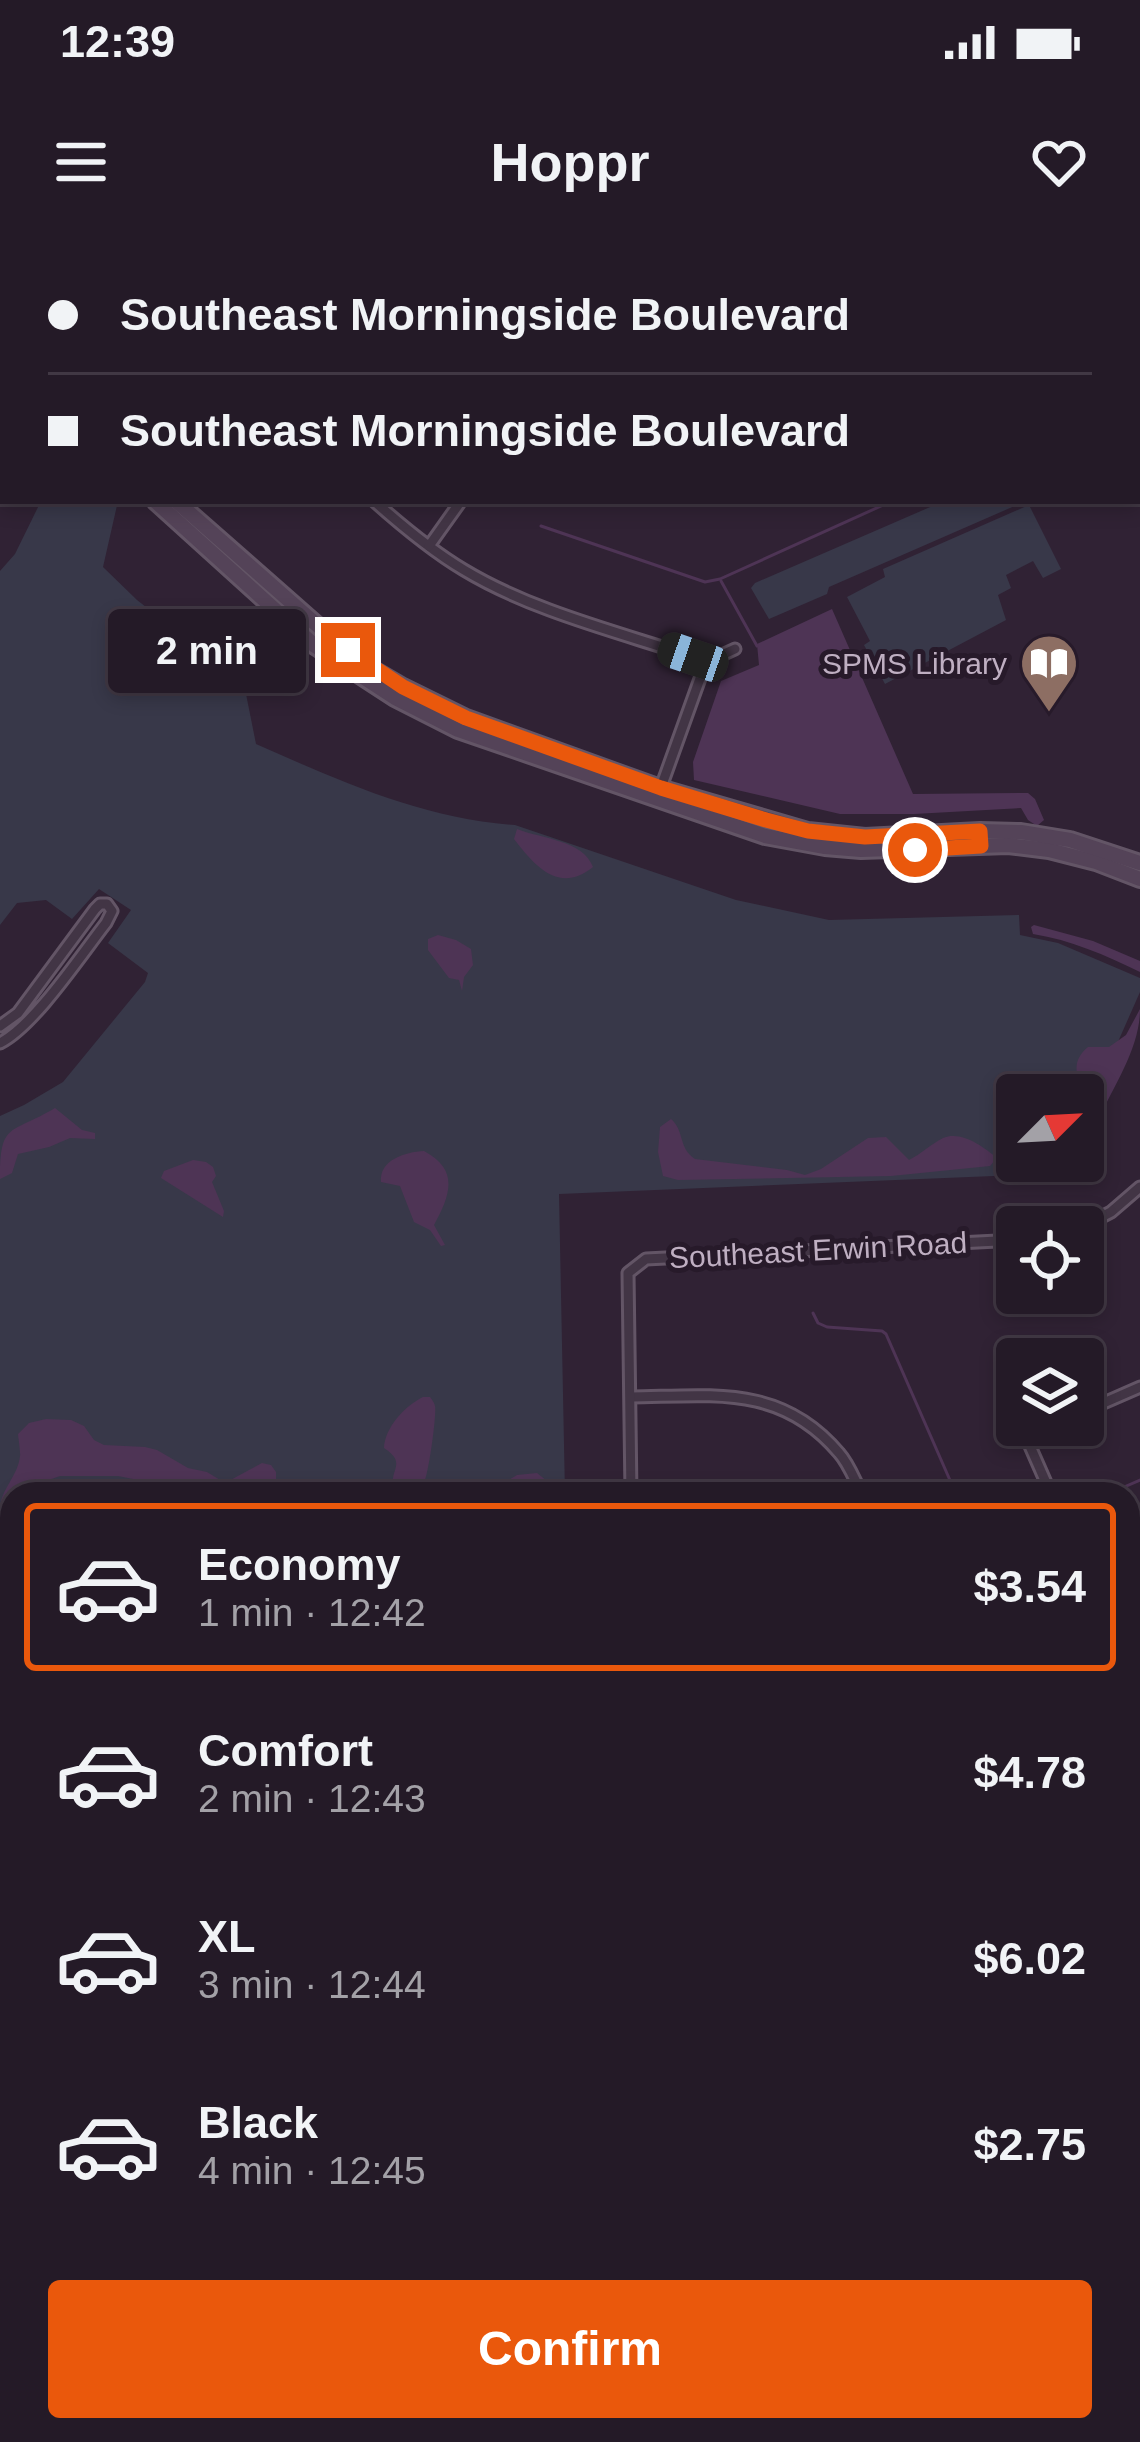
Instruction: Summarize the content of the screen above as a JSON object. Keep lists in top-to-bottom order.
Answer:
{
  "streets": {
    "street": ["Southeast Erwin Road"]
  },
  "places": {
    "library": ["SPMS Library"]
  },
  "north": "top right",
  "page": {
    "status": "12:39",
    "header": "Hoppr",
    "banner": ["Southeast Morningside Boulevard", "Southeast Morningside Boulevard"],
    "bubble": "2 min",
    "list": [
      {
        "name": "Economy",
        "note": "1 min · 12:42",
        "value": "$3.54"
      },
      {
        "name": "Comfort",
        "note": "2 min · 12:43",
        "value": "$4.78"
      },
      {
        "name": "XL",
        "note": "3 min · 12:44",
        "value": "$6.02"
      },
      {
        "name": "Black",
        "note": "4 min · 12:45",
        "value": "$2.75"
      }
    ],
    "buttons": "Confirm"
  }
}
